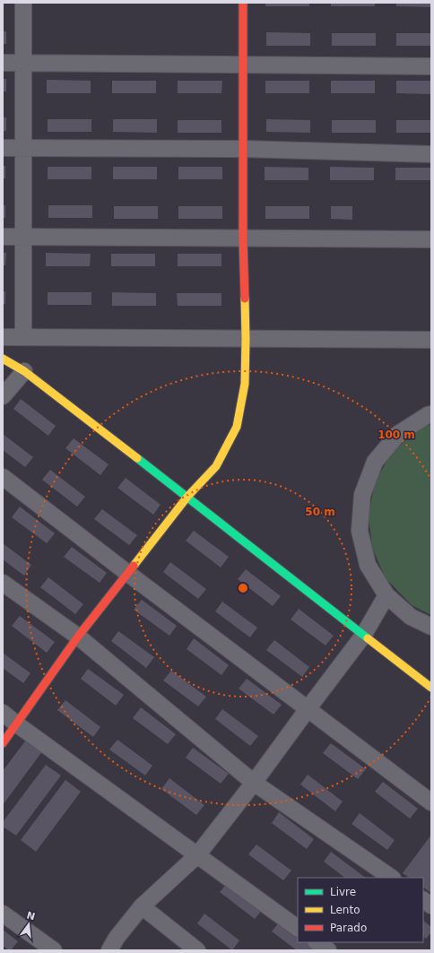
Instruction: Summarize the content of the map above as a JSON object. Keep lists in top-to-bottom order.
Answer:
{
  "legend": ["Livre", "Lento", "Parado"],
  "north": "top",
  "rings": ["100 m", "50 m"]
}
